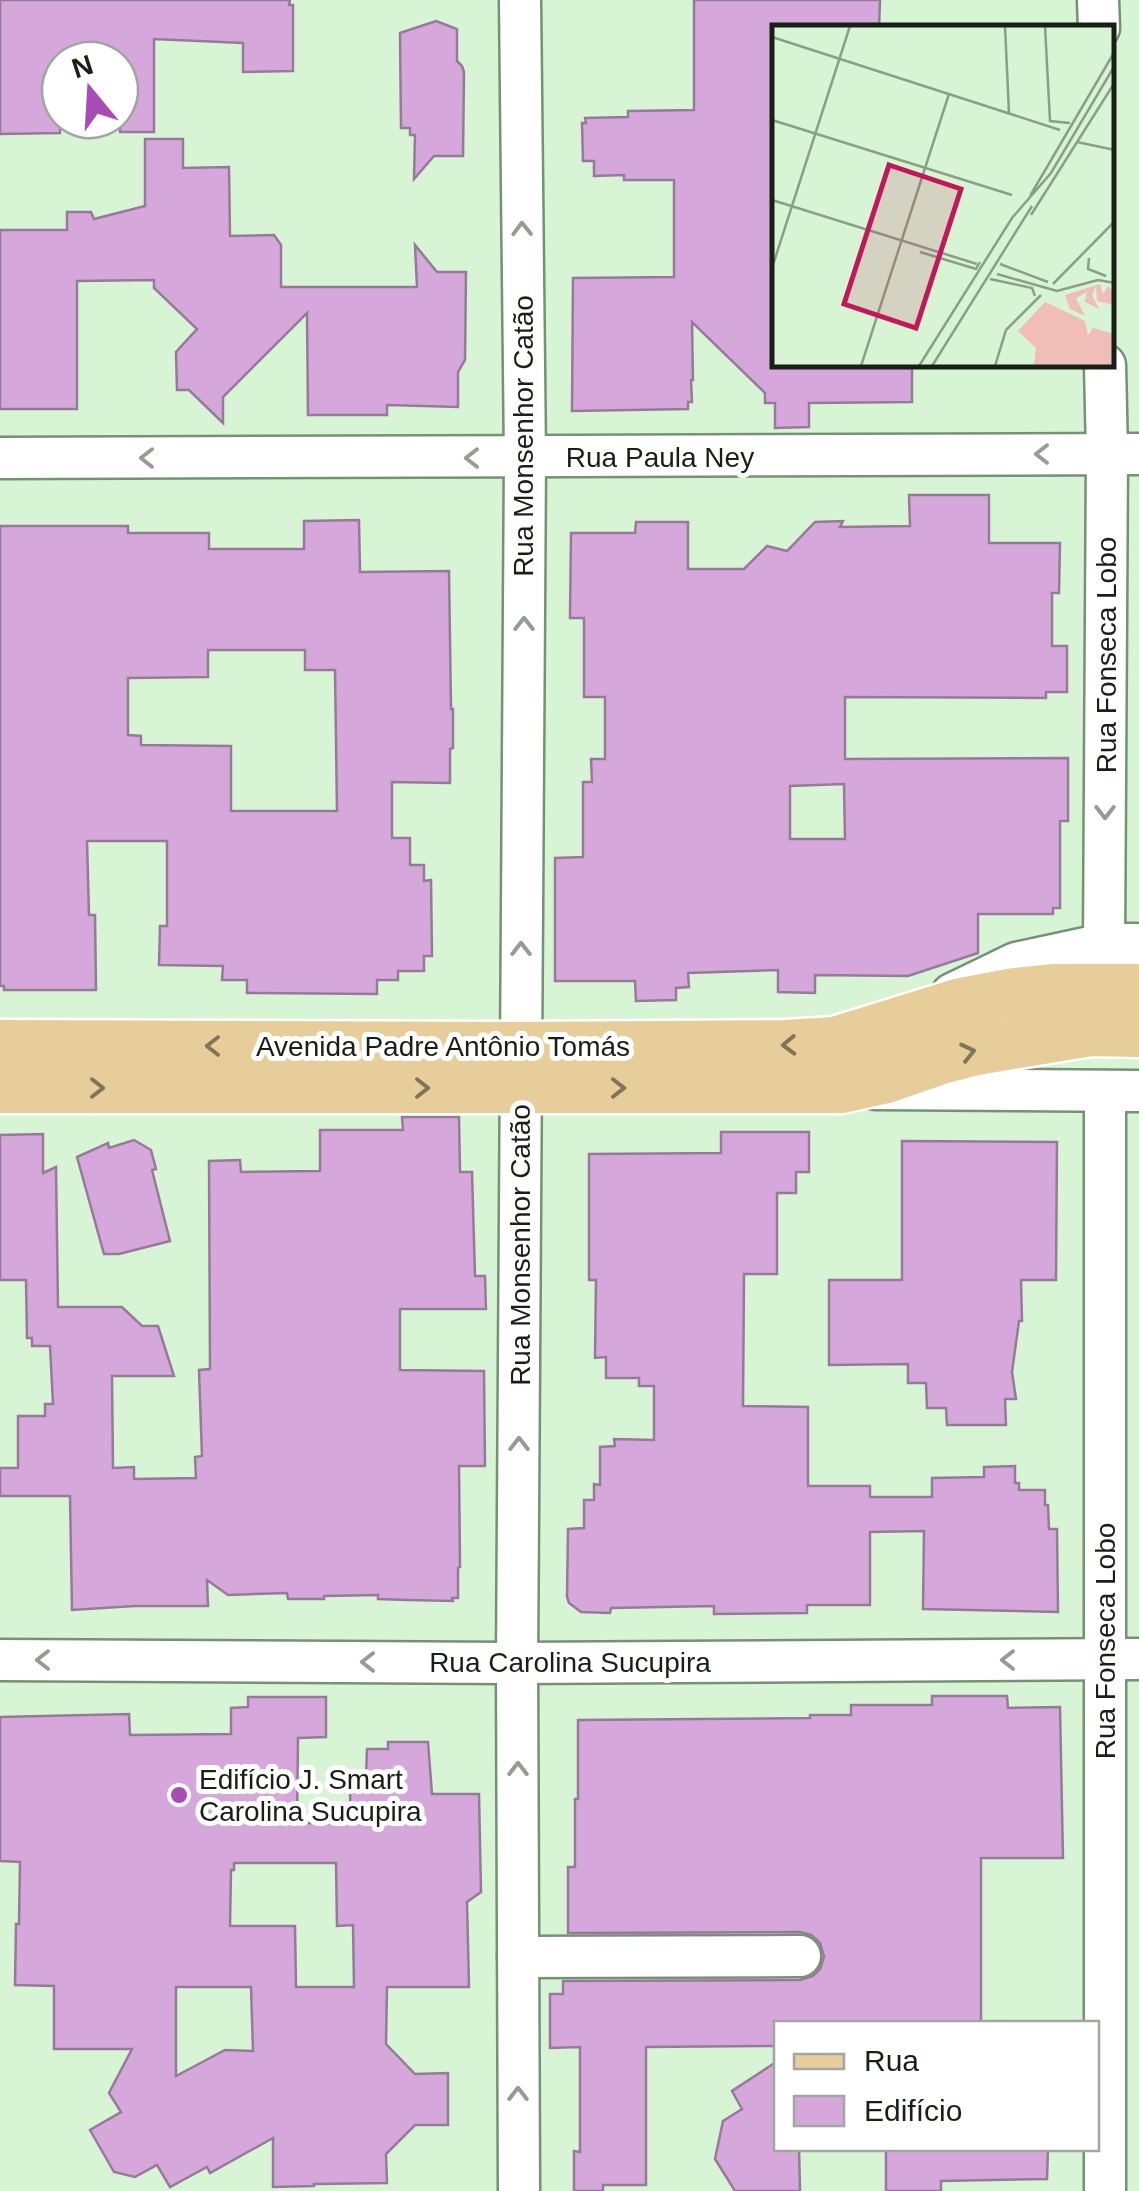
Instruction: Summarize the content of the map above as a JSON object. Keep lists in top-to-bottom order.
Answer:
{
  "streets": {
    "main road": ["Avenida Padre Antônio Tomás"],
    "street": [
      "Rua Monsenhor Catão",
      "Rua Paula Ney",
      "Rua Fonseca Lobo",
      "Rua Carolina Sucupira"
    ]
  },
  "crossings": [
    ["Rua Monsenhor Catão", "Rua Paula Ney"],
    ["Rua Monsenhor Catão", "Avenida Padre Antônio Tomás"],
    ["Rua Monsenhor Catão", "Rua Carolina Sucupira"],
    ["Rua Paula Ney", "Rua Fonseca Lobo"],
    ["Rua Fonseca Lobo", "Avenida Padre Antônio Tomás"],
    ["Rua Fonseca Lobo", "Rua Carolina Sucupira"]
  ],
  "one_way": ["Rua Monsenhor Catão", "Rua Paula Ney", "Rua Carolina Sucupira"],
  "places": ["Edifício J. Smart Carolina Sucupira"],
  "legend": ["Rua", "Edifício"],
  "north": "top"
}
